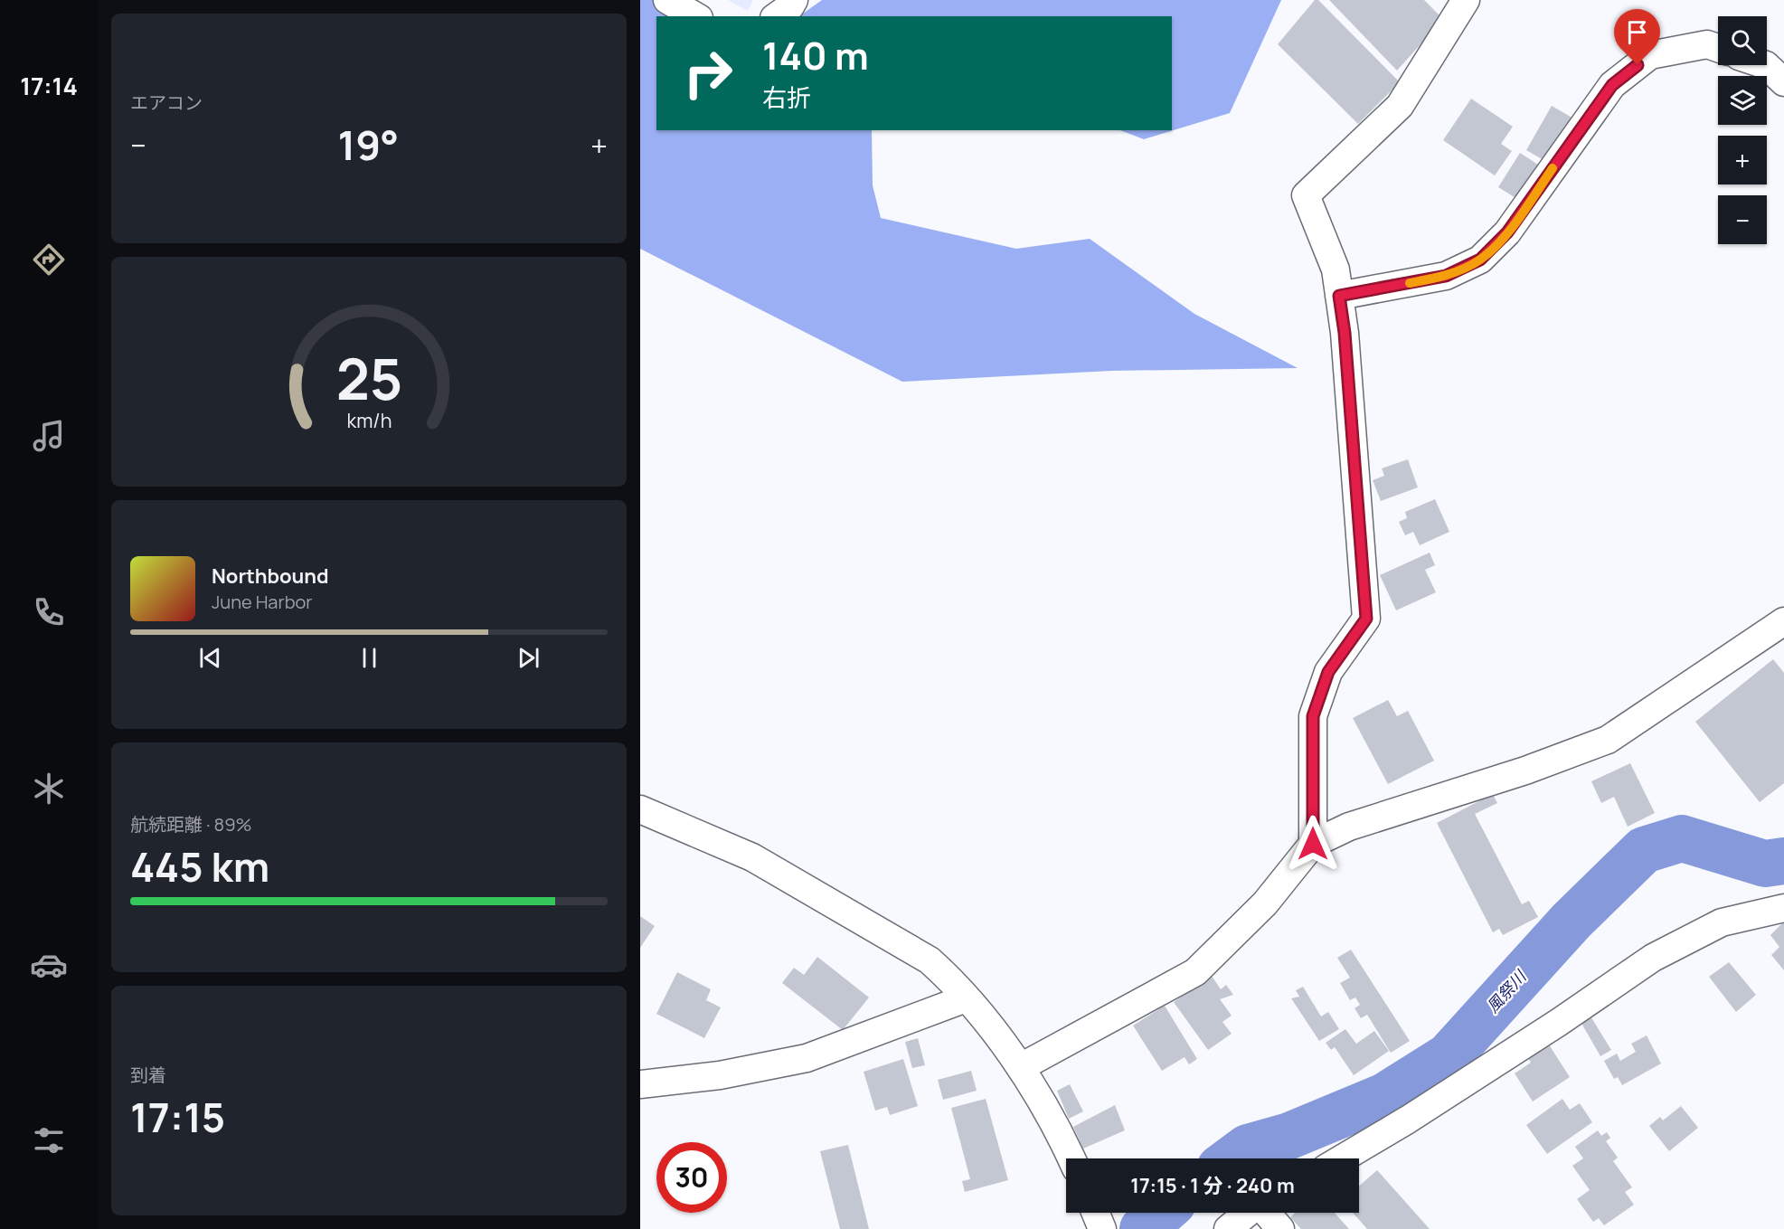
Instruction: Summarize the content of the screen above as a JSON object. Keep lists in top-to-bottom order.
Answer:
{
  "water": ["風祭川"],
  "page": {
    "tabs": "17:14",
    "tile": [
      "エアコン",
      ["航続距離 · 89%", "445 km"],
      ["到着", "17:15"]
    ],
    "map_buttons": ["+", "−"],
    "turn": ["140 m", "右折"],
    "heat": ["−", "19°", "+"],
    "song": ["Northbound", "June Harbor"],
    "limit": "30",
    "trip": "17:15 · 1 分 · 240 m",
    "gauge": ["25", "km/h"]
  }
}
